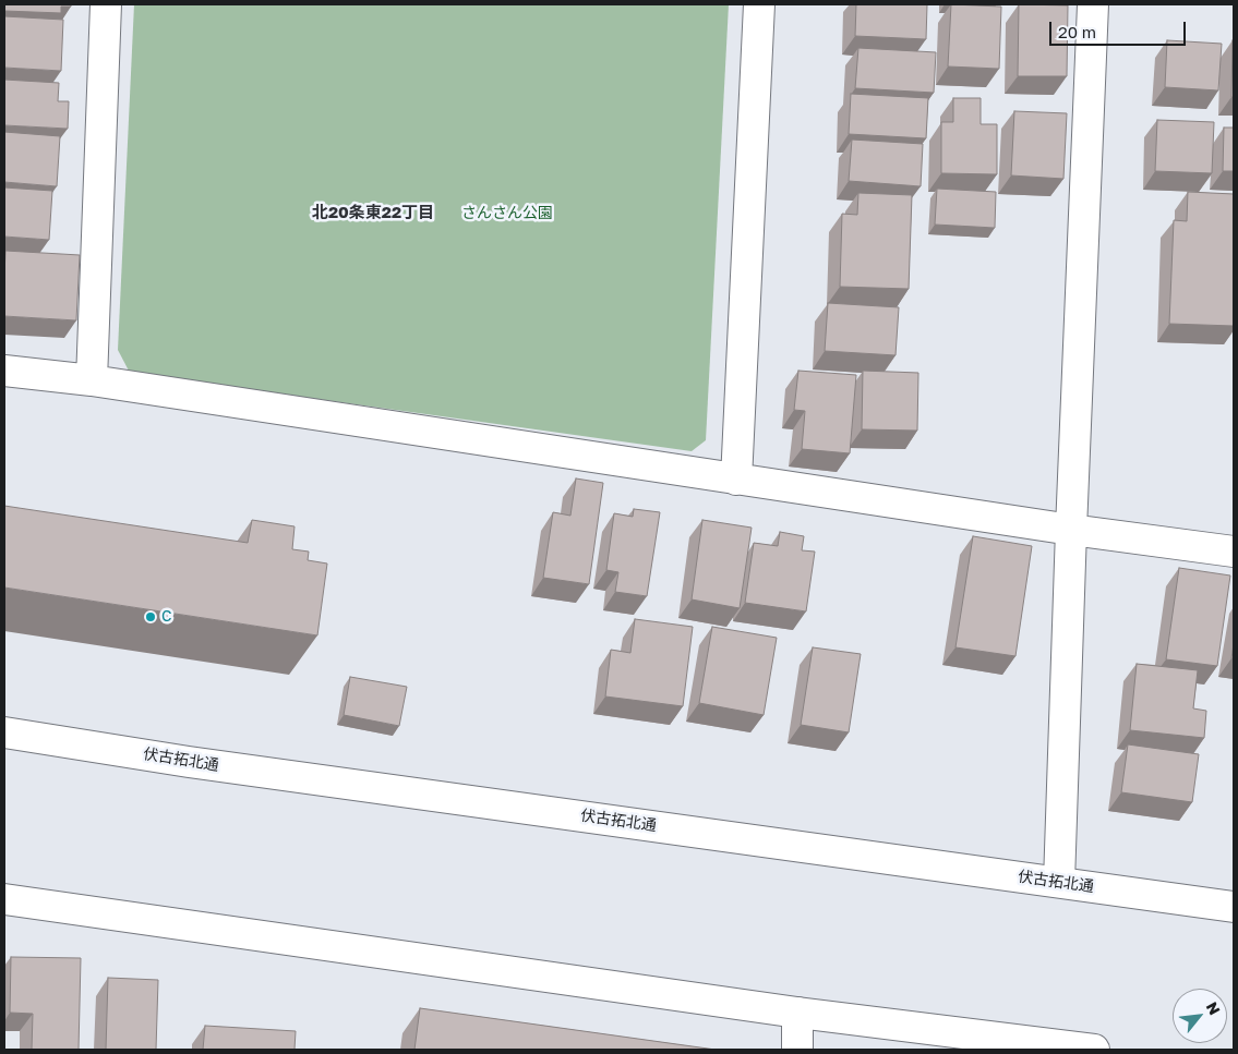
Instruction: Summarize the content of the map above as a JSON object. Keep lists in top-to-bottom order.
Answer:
{
  "streets": {
    "street": ["伏古拓北通"]
  },
  "districts": ["北20条東22丁目"],
  "parks": ["さんさん公園"],
  "places": ["C"],
  "scale_bar": "20 m",
  "north": "top right"
}
